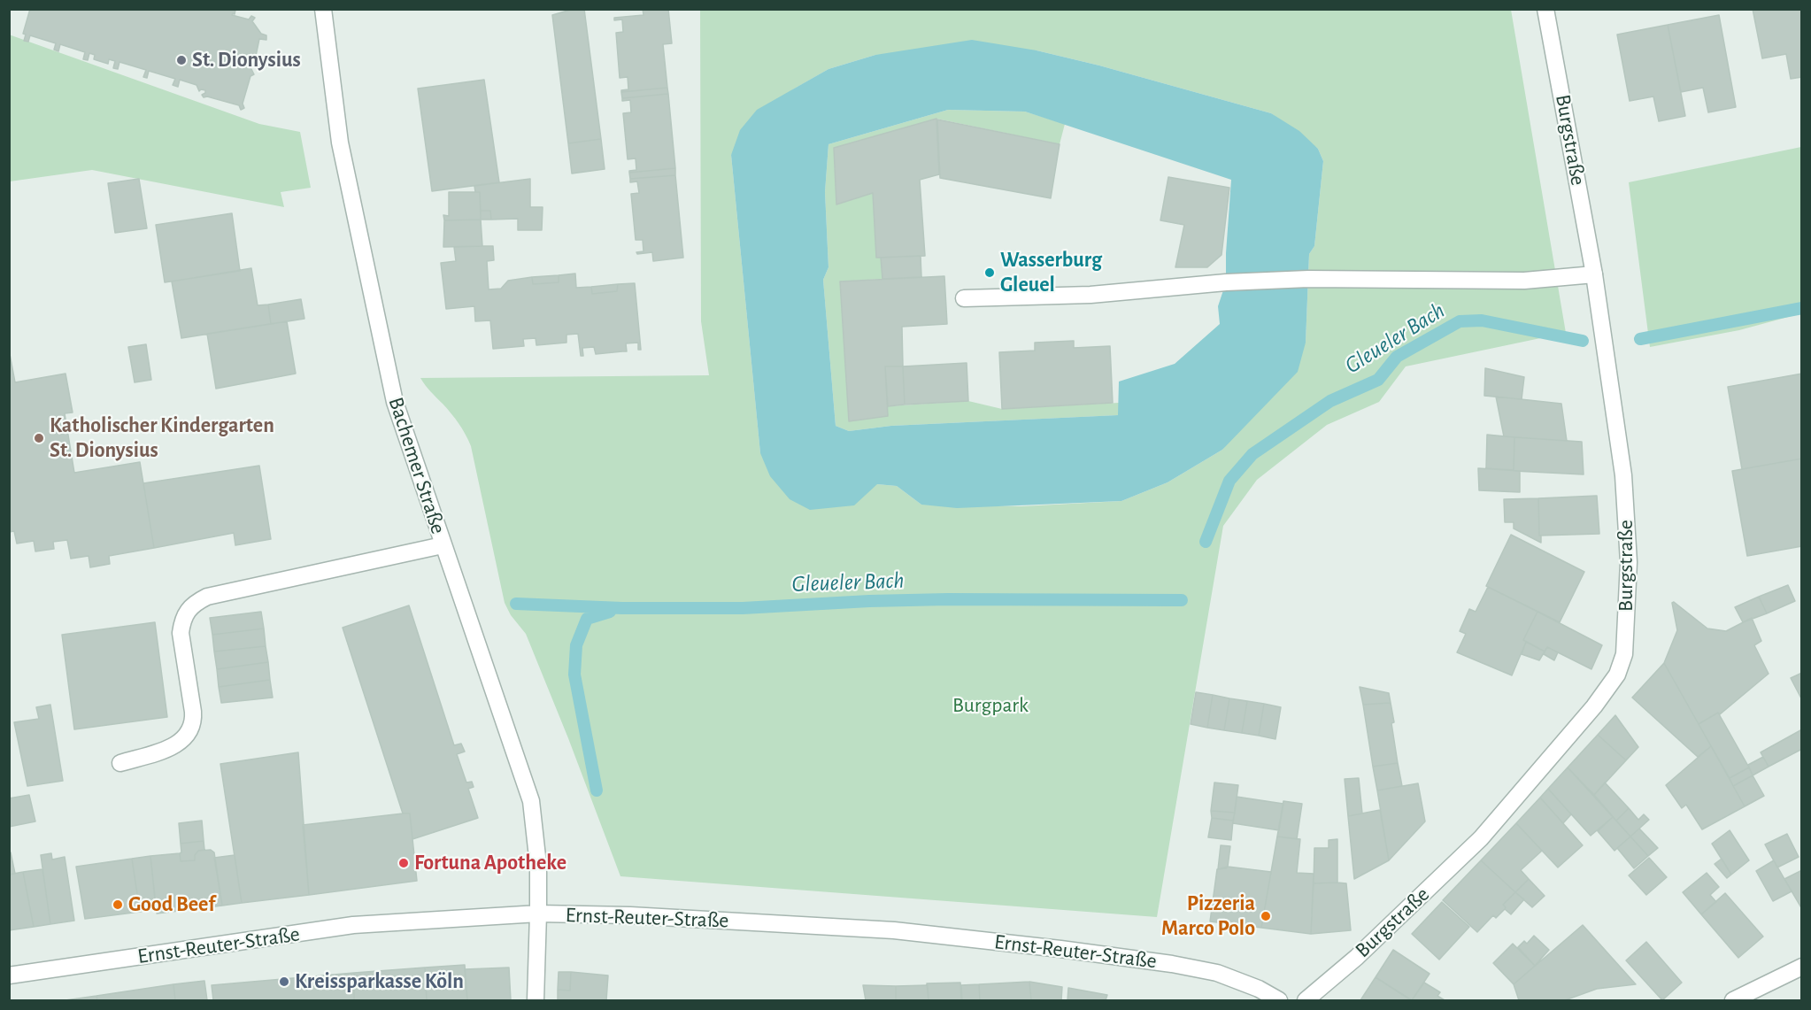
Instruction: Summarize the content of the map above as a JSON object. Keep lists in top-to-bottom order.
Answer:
{
  "streets": {
    "street": ["Burgstraße", "Bachemer Straße", "Ernst-Reuter-Straße"]
  },
  "crossings": [
    ["Bachemer Straße", "Ernst-Reuter-Straße"]
  ],
  "water": ["Gleueler Bach"],
  "parks": ["Burgpark"],
  "places": [
    "St. Dionysius",
    "Wasserburg Gleuel",
    "Katholischer Kindergarten St. Dionysius",
    "Fortuna Apotheke",
    "Good Beef",
    "Pizzeria Marco Polo",
    "Kreissparkasse Köln"
  ]
}
